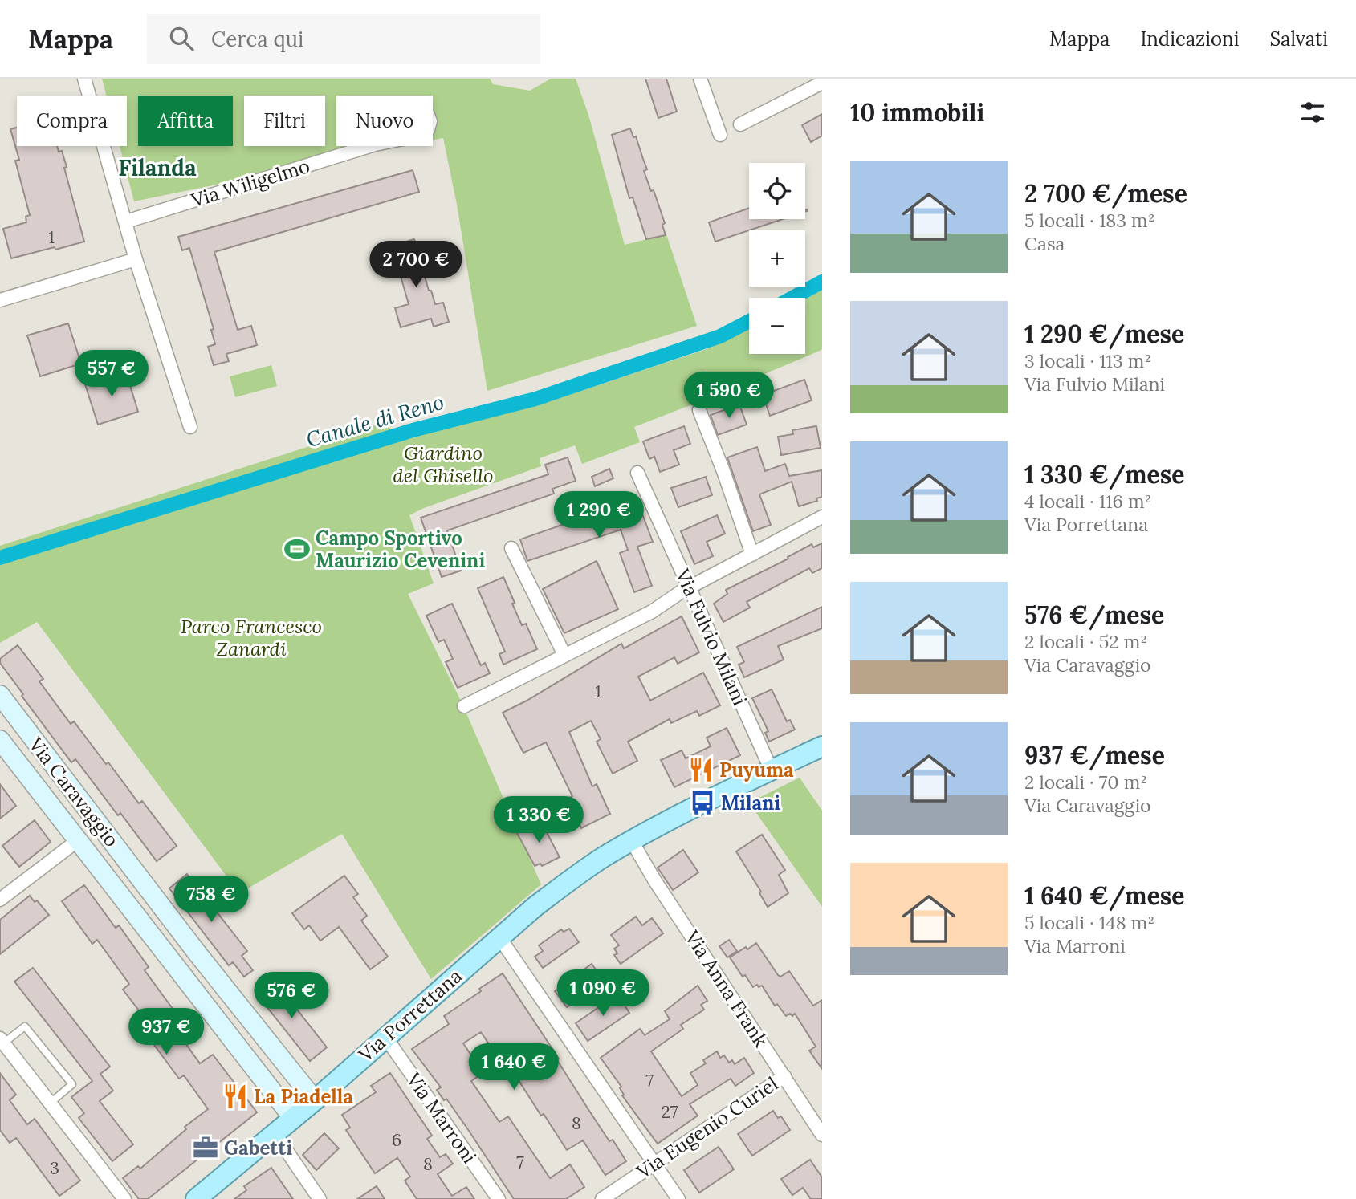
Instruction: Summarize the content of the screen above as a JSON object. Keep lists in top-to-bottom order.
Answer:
{
  "streets": {
    "main road": ["Via Caravaggio", "Via Porrettana"],
    "street": [
      "Via Wiligelmo",
      "Via Fulvio Milani",
      "Via Anna Frank",
      "Via Marroni",
      "Via Eugenio Curiel"
    ]
  },
  "crossings": [
    ["Via Fulvio Milani", "Via Porrettana"],
    ["Via Caravaggio", "Via Porrettana"],
    ["Via Anna Frank", "Via Porrettana"],
    ["Via Anna Frank", "Via Eugenio Curiel"],
    ["Via Porrettana", "Via Marroni"]
  ],
  "districts": ["Filanda"],
  "water": ["Canale di Reno"],
  "parks": ["Giardino del Ghisello", "Parco Francesco Zanardi"],
  "places": {
    "sports": ["Campo Sportivo Maurizio Cevenini"],
    "restaurant": ["Puyuma", "La Piadella"],
    "bus stop": ["Milani"],
    "office": ["Gabetti"]
  },
  "house_numbers": [
    "1",
    "1",
    "7",
    "27",
    "8",
    "6",
    "7",
    "8",
    "3"
  ],
  "page": {
    "header": "Mappa",
    "search": "Cerca qui",
    "nav": ["Mappa", "Indicazioni", "Salvati"],
    "heading": "10 immobili",
    "chip": [
      "Compra",
      "Affitta",
      "Filtri",
      "Nuovo"
    ],
    "list": [
      {
        "name": "2 700 €/mese",
        "note": "5 locali · 183 m² · Casa"
      },
      {
        "name": "1 290 €/mese",
        "note": "3 locali · 113 m² · Via Fulvio Milani"
      },
      {
        "name": "1 330 €/mese",
        "note": "4 locali · 116 m² · Via Porrettana"
      },
      {
        "name": "576 €/mese",
        "note": "2 locali · 52 m² · Via Caravaggio"
      },
      {
        "name": "937 €/mese",
        "note": "2 locali · 70 m² · Via Caravaggio"
      },
      {
        "name": "1 640 €/mese",
        "note": "5 locali · 148 m² · Via Marroni"
      }
    ],
    "map_buttons": ["+", "−"],
    "price": [
      "2 700 €",
      "557 €",
      "1 590 €",
      "1 290 €",
      "1 330 €",
      "758 €",
      "1 090 €",
      "576 €",
      "937 €",
      "1 640 €"
    ]
  }
}
